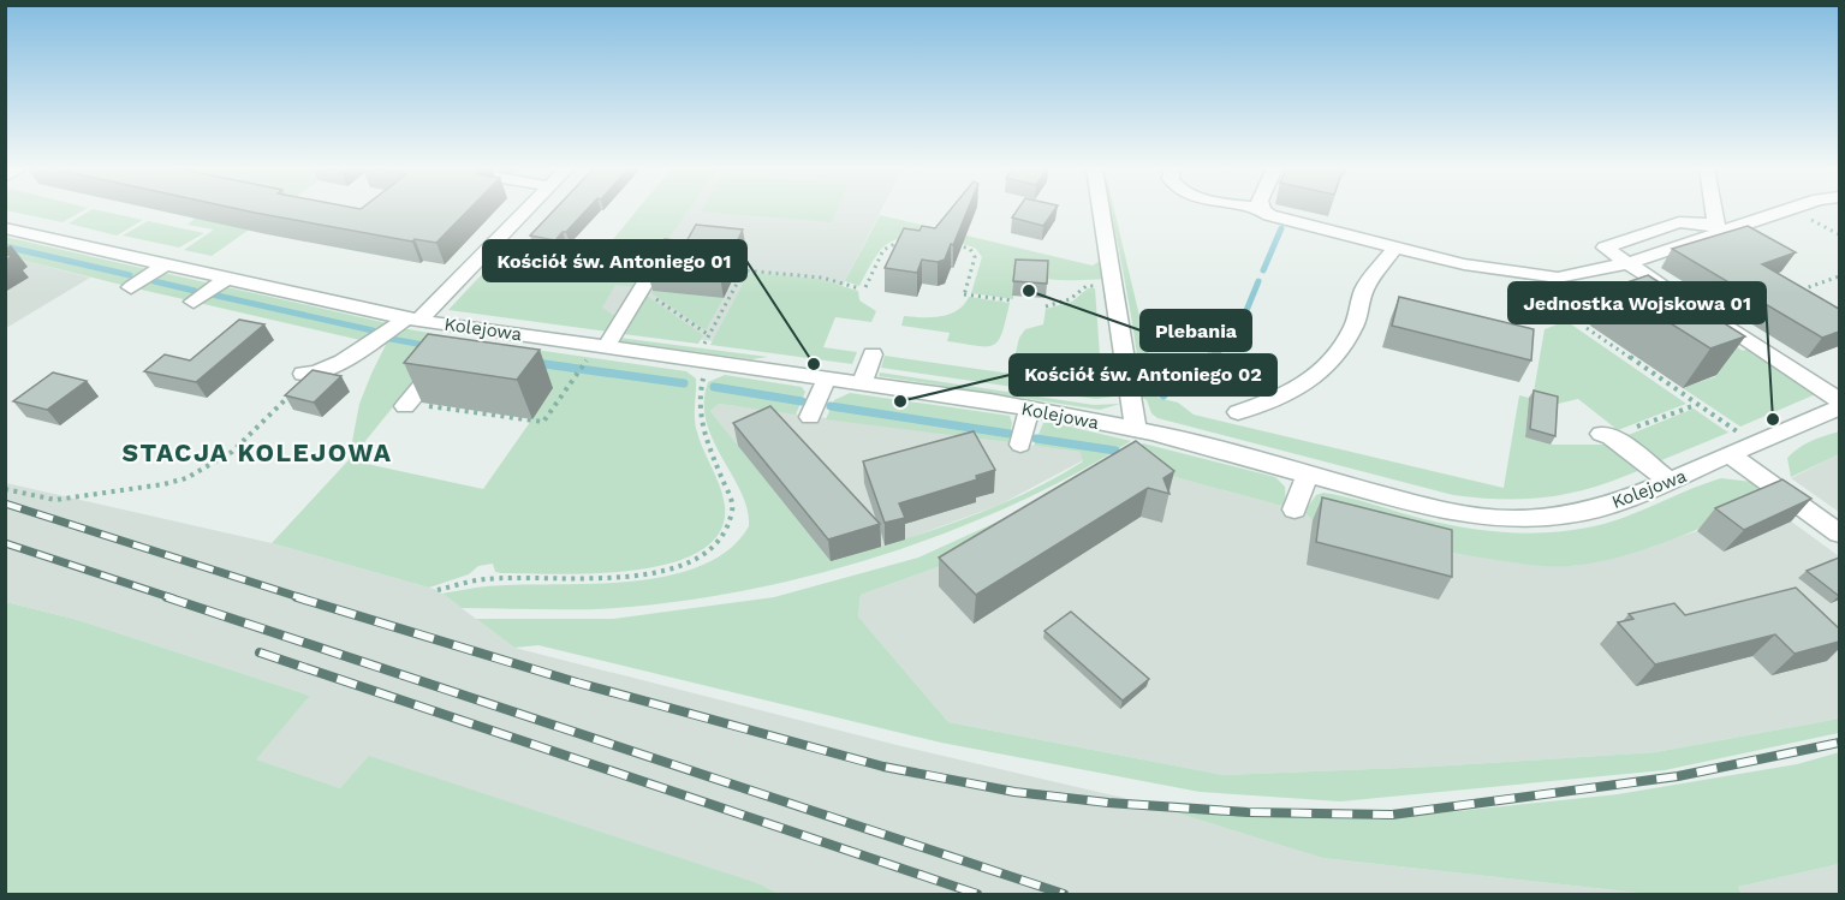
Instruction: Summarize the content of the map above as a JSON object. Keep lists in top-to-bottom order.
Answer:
{
  "streets": {
    "street": ["Kolejowa"]
  },
  "districts": ["STACJA KOLEJOWA"],
  "places": [
    "Plebania",
    "Kościół św. Antoniego 01",
    "Kościół św. Antoniego 02",
    "Jednostka Wojskowa 01"
  ]
}
